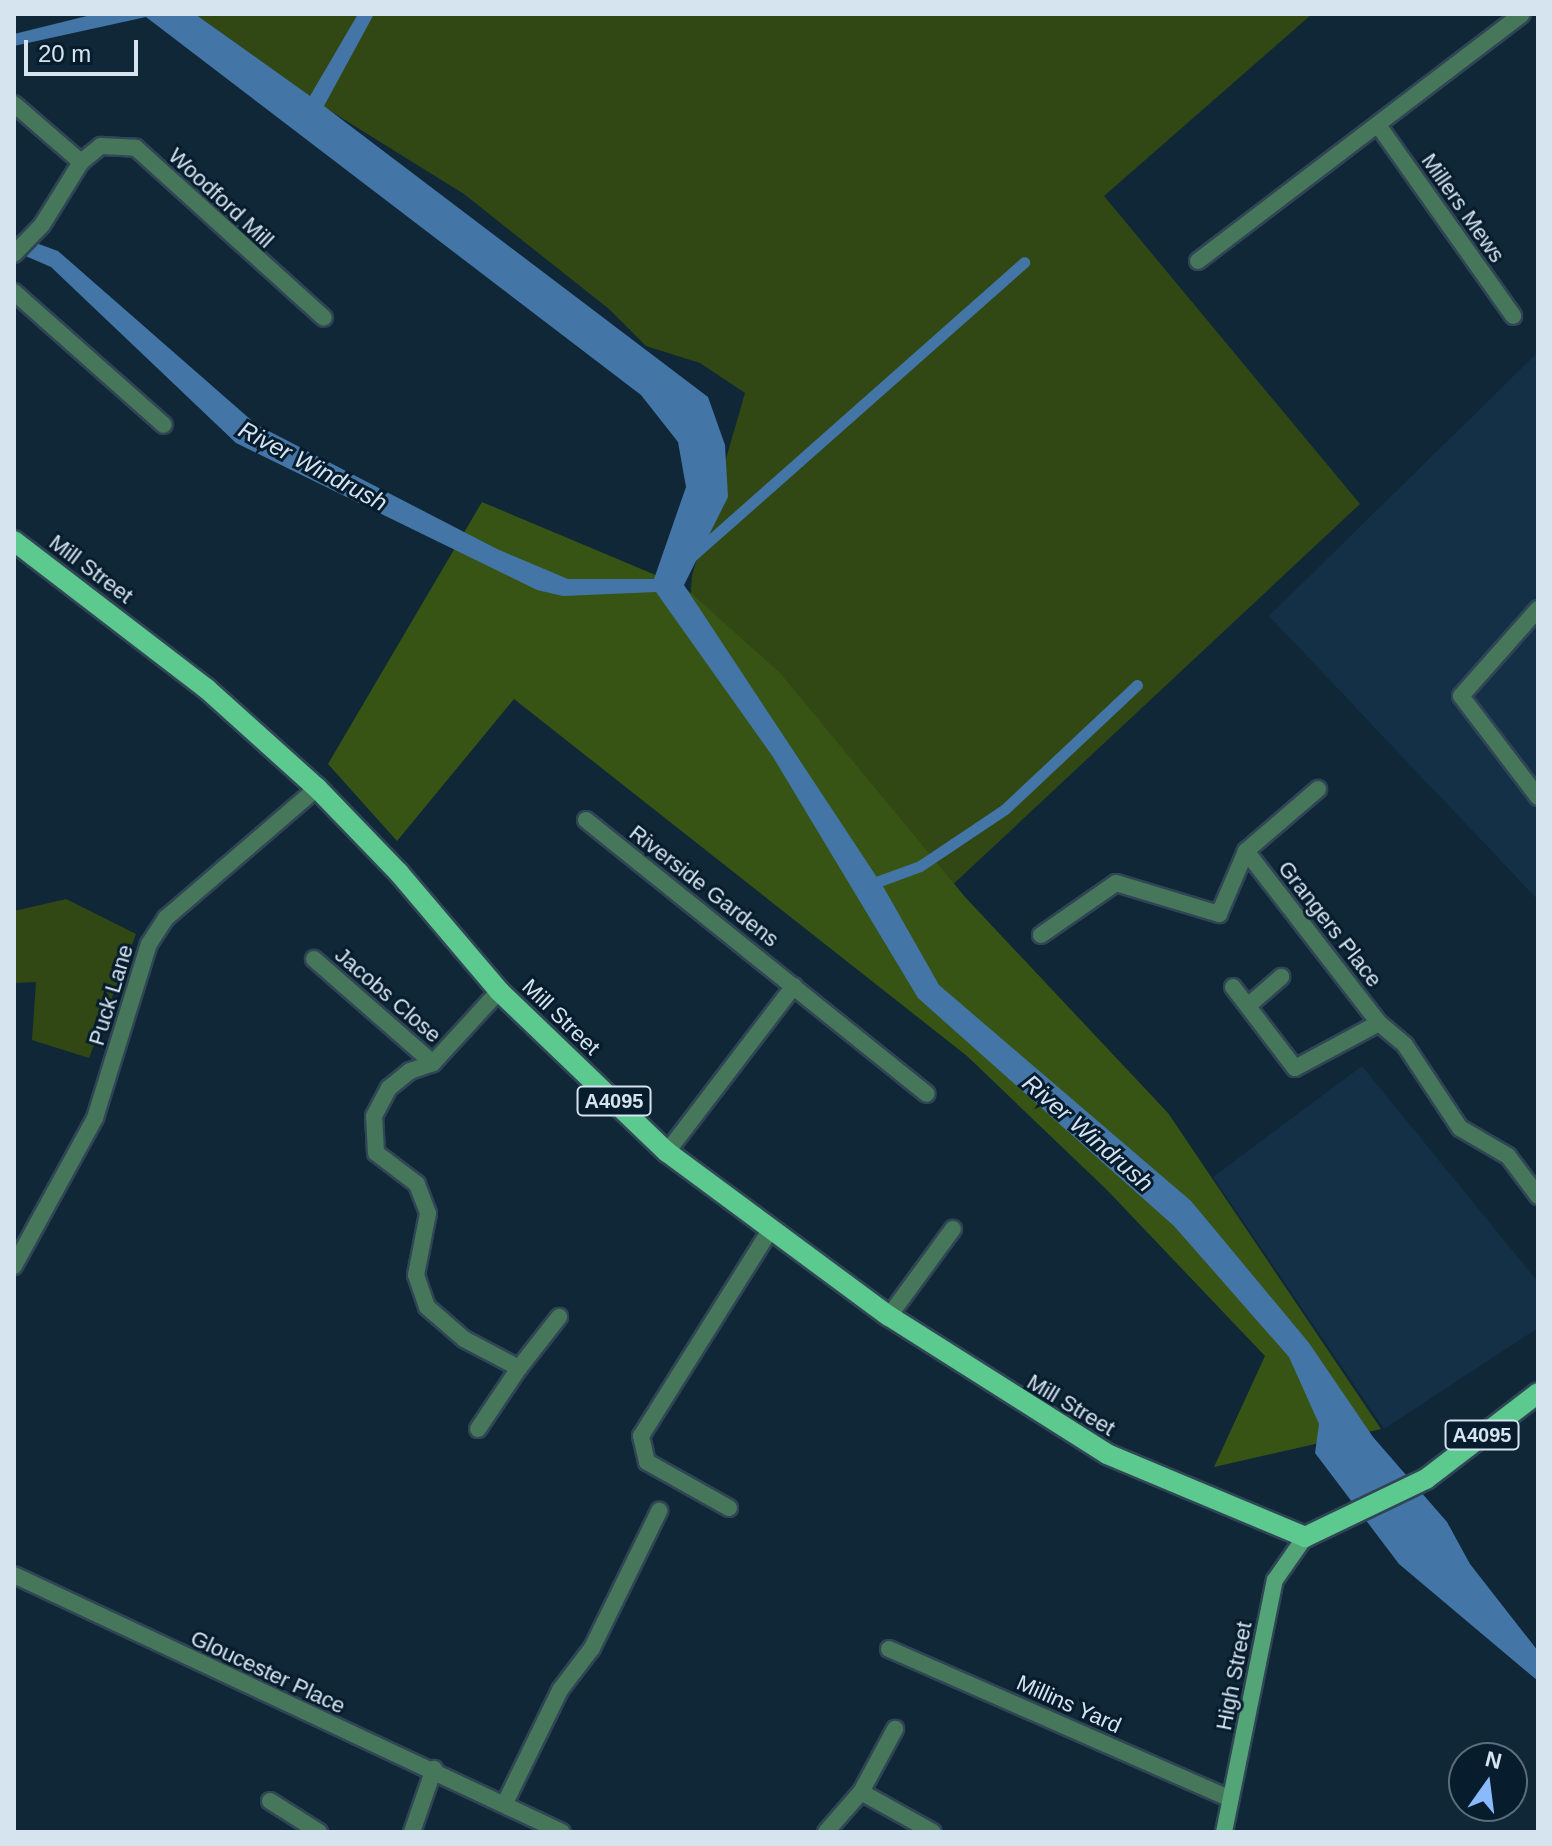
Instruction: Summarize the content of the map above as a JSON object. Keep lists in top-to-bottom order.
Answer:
{
  "streets": {
    "main road": ["Mill Street", "A4095"],
    "street": [
      "Woodford Mill",
      "Millers Mews",
      "Riverside Gardens",
      "Grangers Place",
      "Puck Lane",
      "Jacobs Close",
      "Gloucester Place",
      "High Street",
      "Millins Yard"
    ]
  },
  "crossings": [
    ["Mill Street", "Puck Lane"],
    ["Mill Street", "Jacobs Close"],
    ["Mill Street", "A4095"],
    ["Mill Street", "High Street"],
    ["A4095", "High Street"],
    ["High Street", "Millins Yard"]
  ],
  "water": ["River Windrush"],
  "scale_bar": "20 m",
  "north": "top"
}
